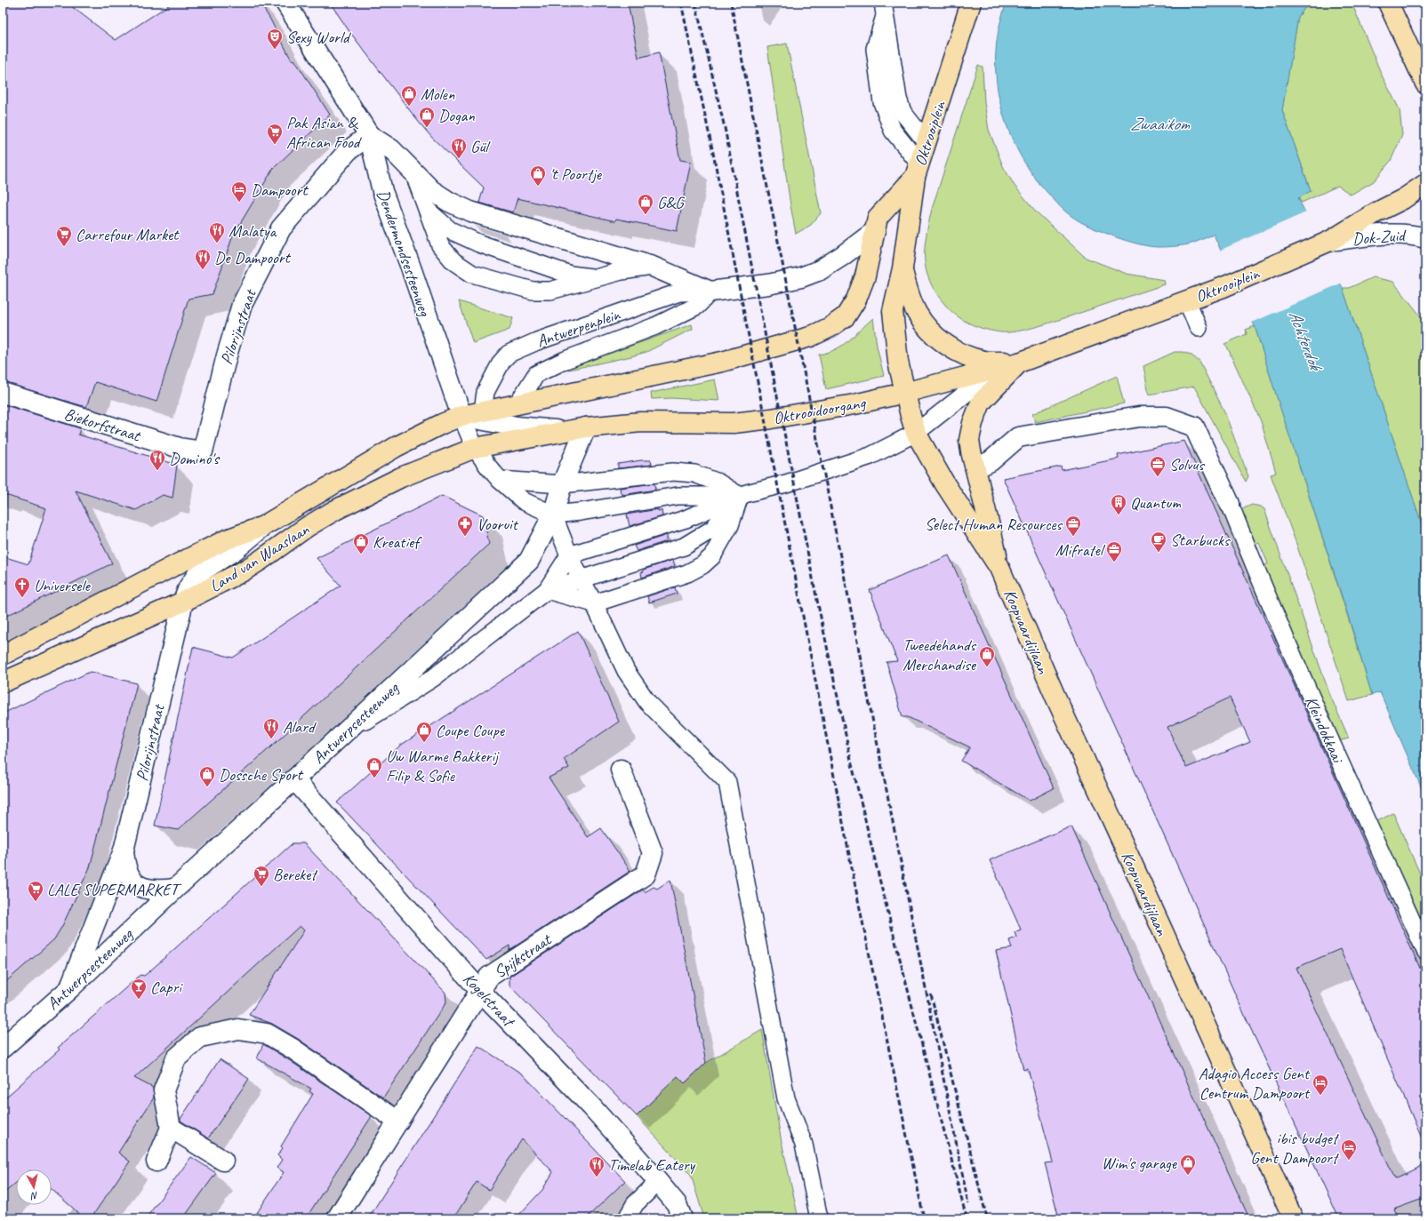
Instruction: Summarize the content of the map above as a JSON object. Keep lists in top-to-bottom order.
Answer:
{
  "streets": {
    "main road": [
      "Oktrooiplein",
      "Dok-Zuid",
      "Dendermondsesteenweg",
      "Pilorijnstraat",
      "Oktrooidoorgang",
      "Biekorfstraat",
      "Land van Waaslaan",
      "Koopvaardijlaan",
      "Antwerpsesteenweg",
      "Spijkstraat",
      "Kogelstraat"
    ],
    "lane": ["Antwerpenplein", "Kleindokkaai"]
  },
  "crossings": [
    ["Oktrooiplein", "Dok-Zuid"],
    ["Oktrooiplein", "Oktrooidoorgang"],
    ["Oktrooiplein", "Koopvaardijlaan"],
    ["Dendermondsesteenweg", "Pilorijnstraat"],
    ["Dendermondsesteenweg", "Land van Waaslaan"],
    ["Pilorijnstraat", "Biekorfstraat"],
    ["Pilorijnstraat", "Land van Waaslaan"],
    ["Pilorijnstraat", "Antwerpsesteenweg"],
    ["Oktrooidoorgang", "Koopvaardijlaan"],
    ["Antwerpsesteenweg", "Kogelstraat"],
    ["Spijkstraat", "Kogelstraat"]
  ],
  "water": ["Zwaaikom", "Achterdok"],
  "places": {
    "theatre": ["Sexy World"],
    "shop": [
      "Molen",
      "Dogan",
      "'t Poortje",
      "G&G",
      "Kreatief",
      "Tweedehands Merchandise",
      "Coupe Coupe",
      "Uw Warme Bakkerij Filip & Sofie",
      "Dossche Sport",
      "Wim's garage"
    ],
    "supermarket": [
      "Pak Asian & African Food",
      "Carrefour Market",
      "Bereket",
      "LALE SUPERMARKET"
    ],
    "restaurant": [
      "Gül",
      "Malatya",
      "De Dampoort",
      "Domino's",
      "Alard",
      "Timelab Eatery"
    ],
    "hotel": ["Dampoort", "Adagio Access Gent Centrum Dampoort", "ibis budget Gent Dampoort"],
    "office": ["Solvus", "Select Human Resources", "Mifratel"],
    "building": ["Quantum"],
    "pharmacy": ["Vooruit"],
    "cafe": ["Starbucks"],
    "church": ["Universele"],
    "bar": ["Capri"]
  },
  "north": "bottom"
}
